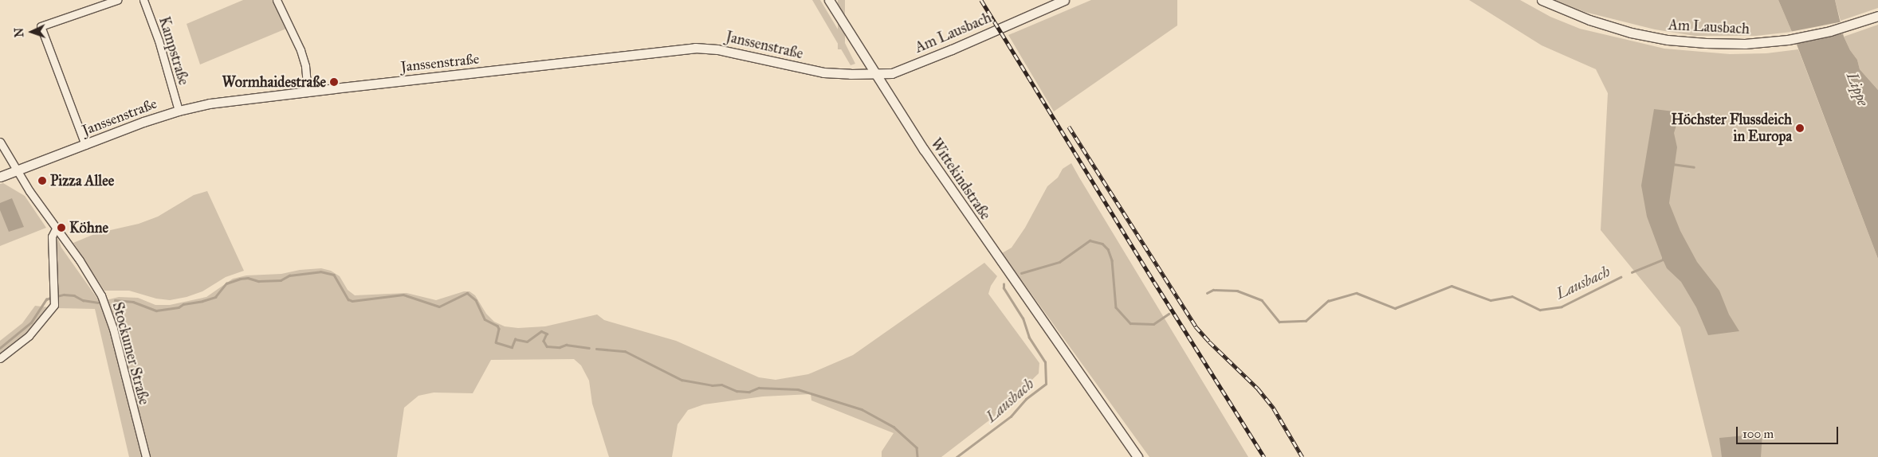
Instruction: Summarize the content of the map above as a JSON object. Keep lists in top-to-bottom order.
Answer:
{
  "streets": {
    "main road": ["Am Lausbach", "Janssenstraße", "Wittekindstraße"],
    "street": ["Kampstraße", "Stockumer Straße"]
  },
  "crossings": [
    ["Am Lausbach", "Janssenstraße"],
    ["Am Lausbach", "Wittekindstraße"],
    ["Janssenstraße", "Kampstraße"],
    ["Janssenstraße", "Wittekindstraße"],
    ["Janssenstraße", "Stockumer Straße"]
  ],
  "water": ["Lippe", "Lausbach"],
  "places": [
    "Wormhaidestraße",
    "Höchster Flussdeich in Europa",
    "Pizza Allee",
    "Köhne"
  ],
  "scale_bar": "100 m",
  "north": "left"
}
